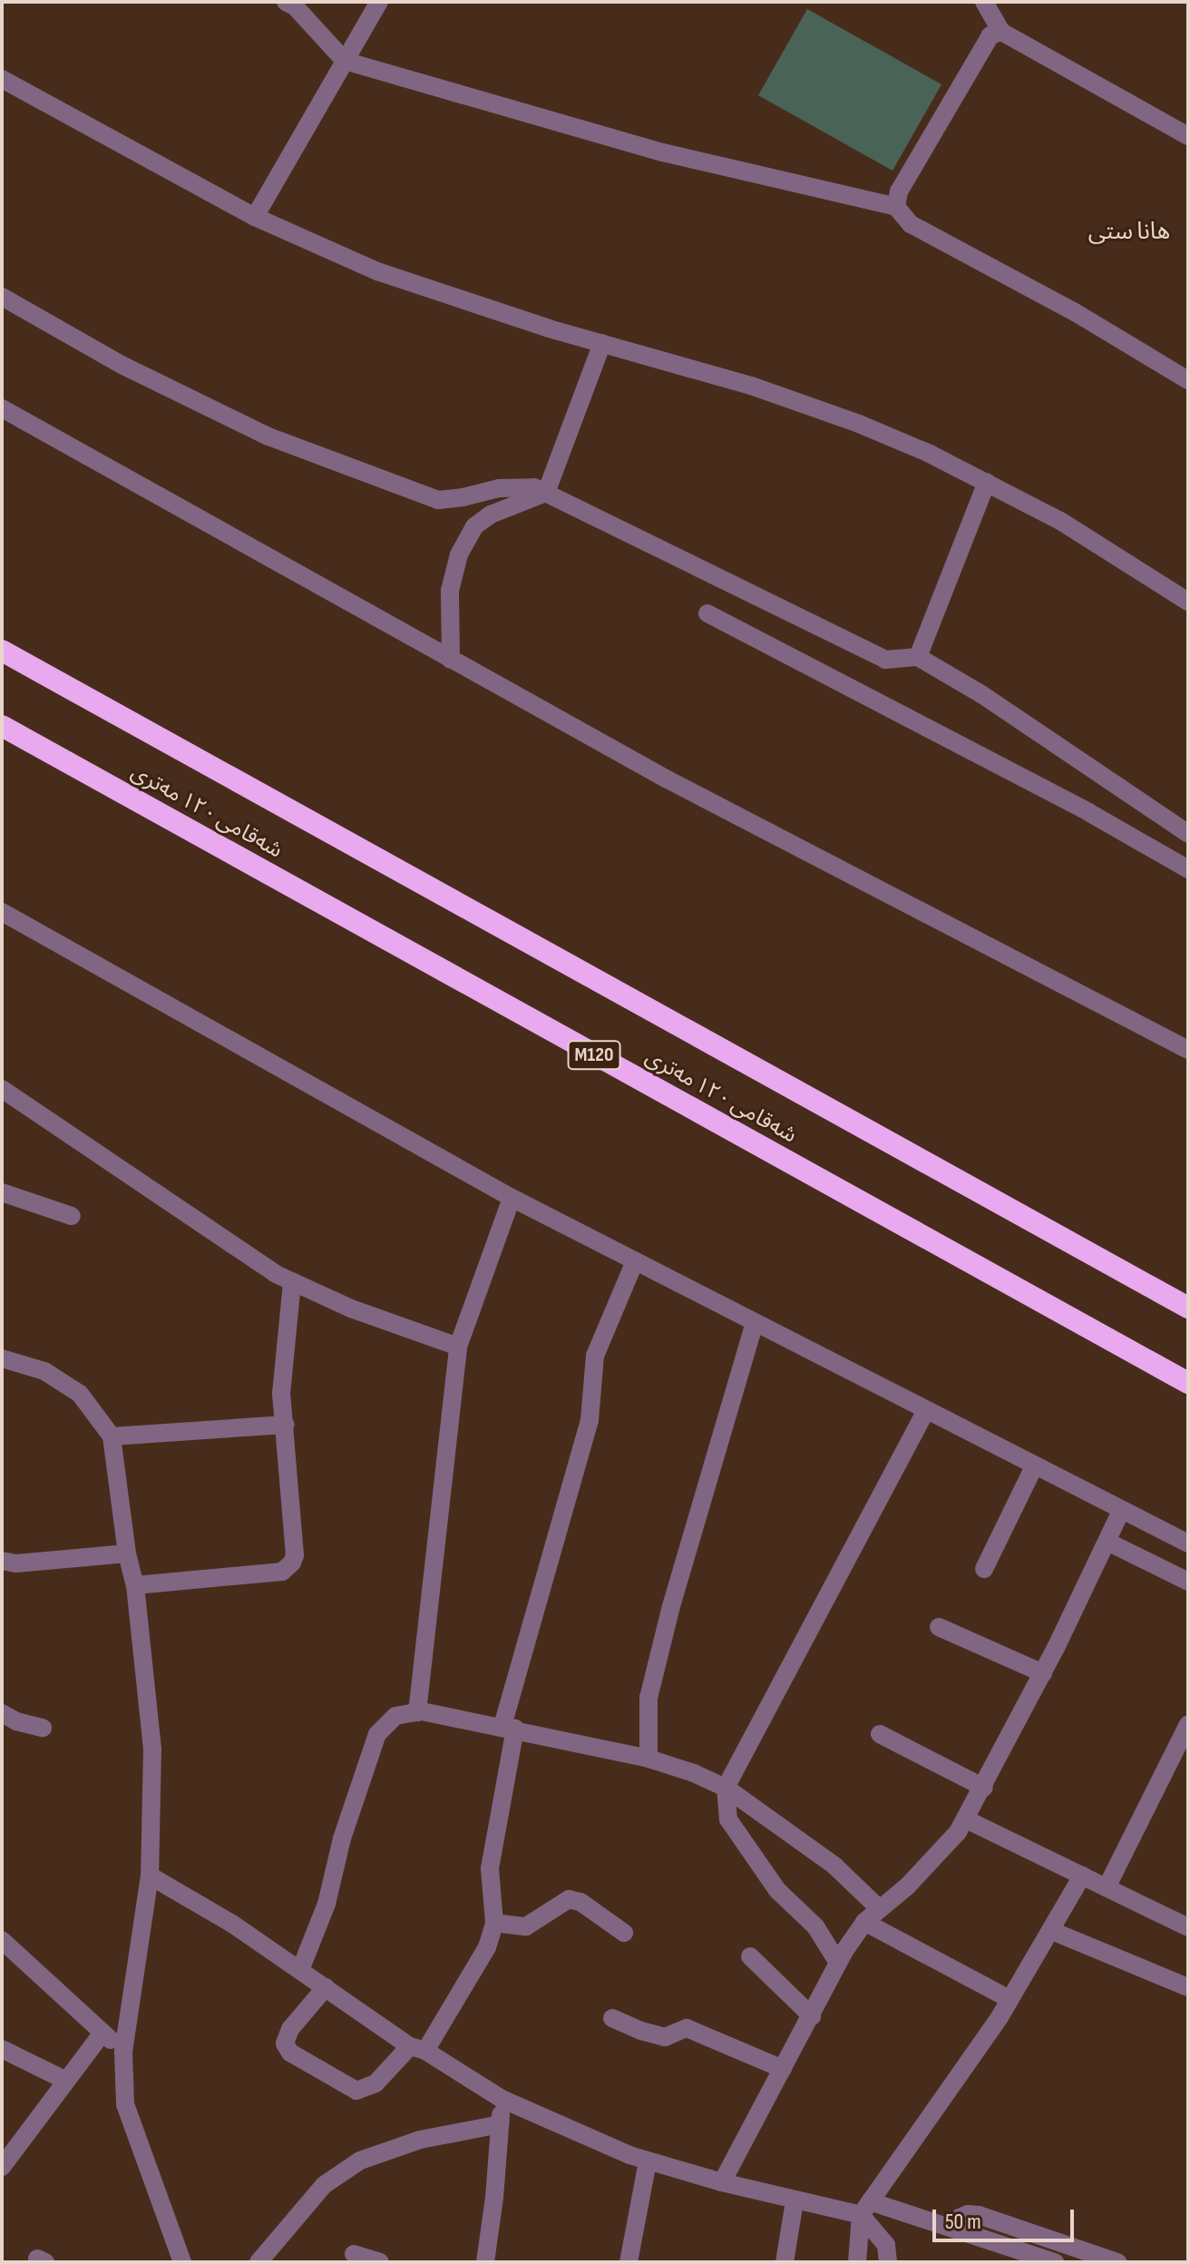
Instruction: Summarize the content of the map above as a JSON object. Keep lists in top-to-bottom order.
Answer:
{
  "streets": {
    "highway": ["شەقامی ١٢٠ مەتری", "M120"]
  },
  "districts": ["هانا ستى"],
  "scale_bar": "50 m"
}
